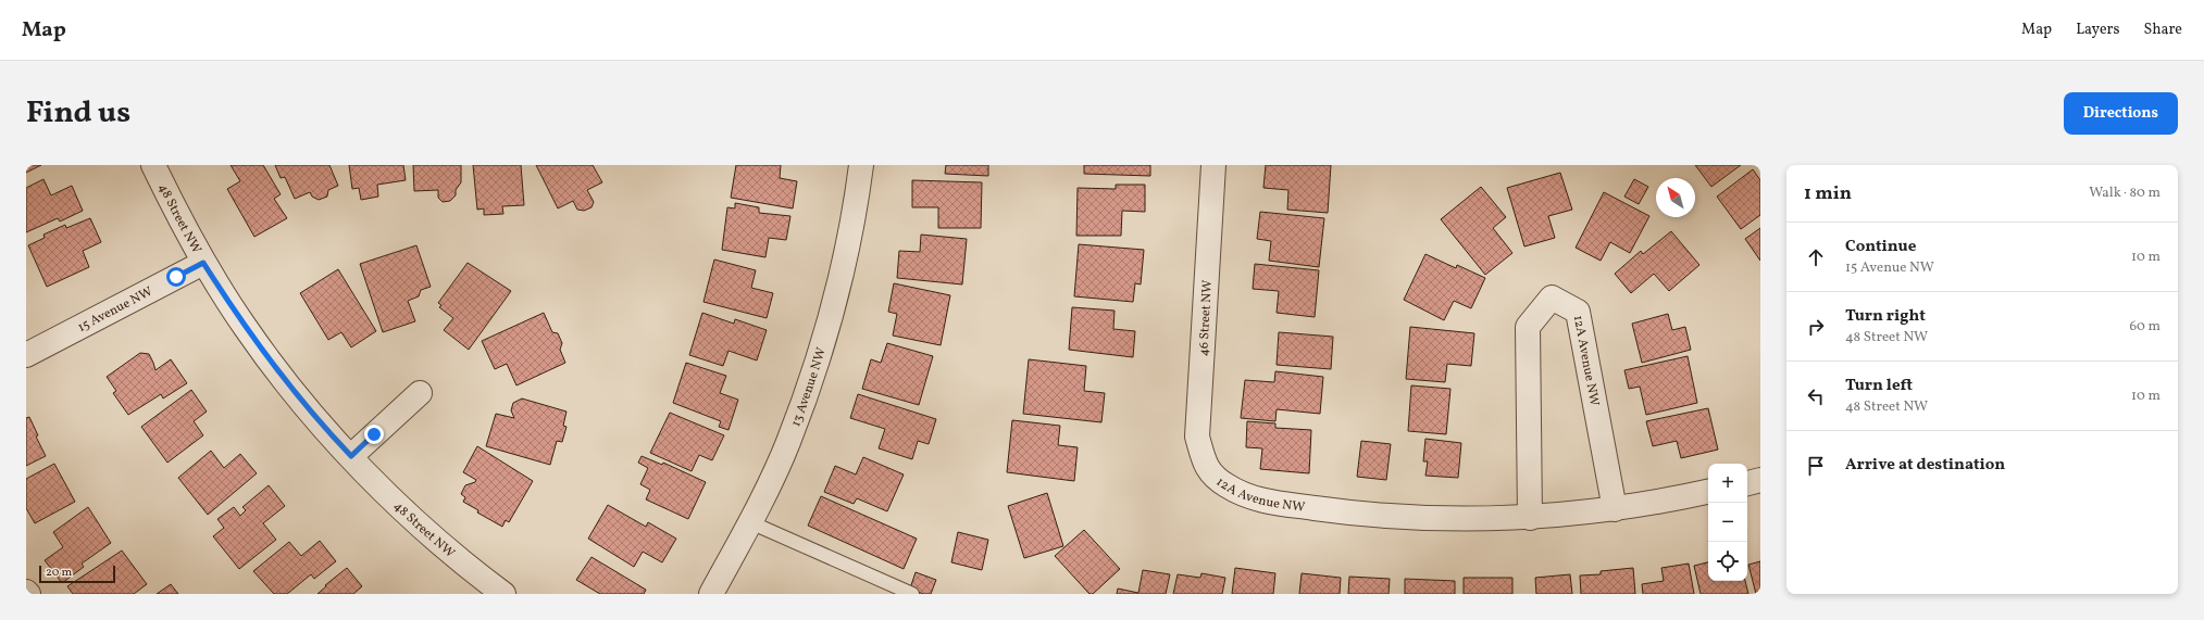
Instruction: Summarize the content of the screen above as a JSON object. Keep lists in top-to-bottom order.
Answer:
{
  "streets": {
    "street": [
      "48 Street NW",
      "15 Avenue NW",
      "46 Street NW",
      "12A Avenue NW",
      "13 Avenue NW"
    ]
  },
  "crossings": [
    ["48 Street NW", "15 Avenue NW"],
    ["46 Street NW", "12A Avenue NW"]
  ],
  "scale_bar": "20 m",
  "north": "top left",
  "page": {
    "header": "Map",
    "nav": ["Map", "Layers", "Share"],
    "title": "Find us",
    "buttons": "Directions",
    "heading": ["1 min", "Walk · 80 m"],
    "list": [
      ["Continue", "15 Avenue NW", "10 m"],
      ["Turn right", "48 Street NW", "60 m"],
      ["Turn left", "48 Street NW", "10 m"],
      "Arrive at destination"
    ],
    "map_buttons": ["+", "−"],
    "scale": "20 m"
  }
}
